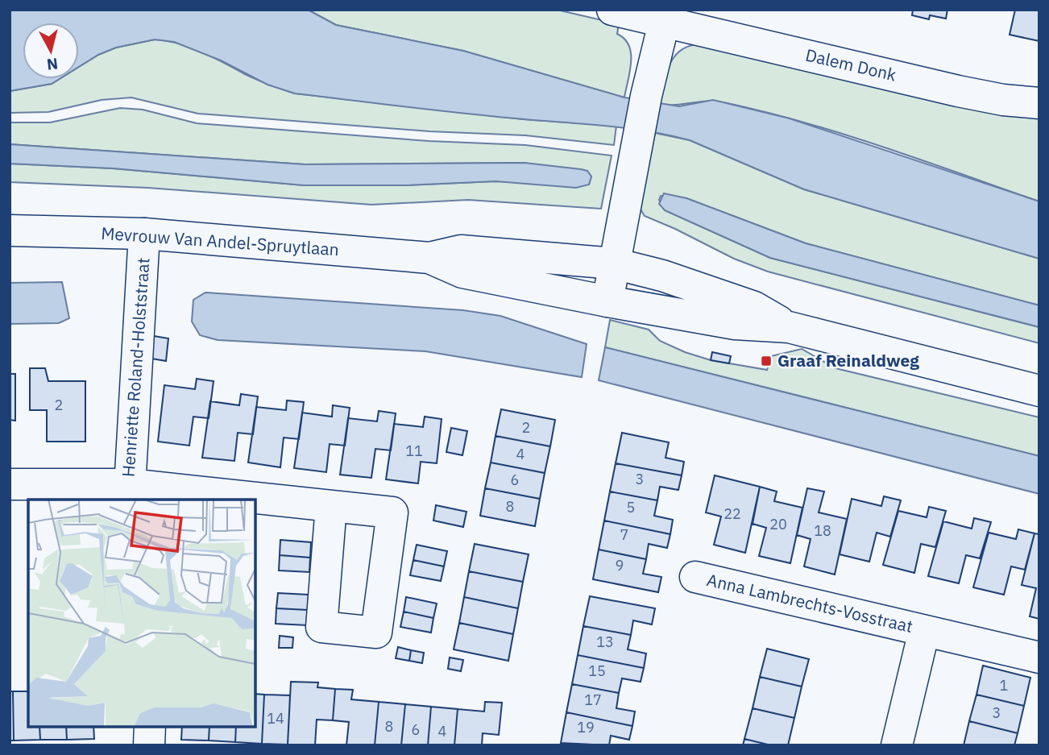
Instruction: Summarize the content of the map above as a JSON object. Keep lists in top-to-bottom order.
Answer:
{
  "streets": {
    "street": [
      "Dalem Donk",
      "Mevrouw Van Andel-Spruytlaan",
      "Henriette Roland-Holststraat",
      "Anna Lambrechts-Vosstraat"
    ]
  },
  "crossings": [
    ["Mevrouw Van Andel-Spruytlaan", "Henriette Roland-Holststraat"]
  ],
  "places": {
    "transit": ["Graaf Reinaldweg"]
  },
  "house_numbers": [
    "2",
    "2",
    "11",
    "4",
    "3",
    "6",
    "8",
    "5",
    "22",
    "20",
    "18",
    "7",
    "9",
    "13",
    "15",
    "1",
    "17",
    "3",
    "14",
    "8",
    "19",
    "6",
    "4"
  ],
  "north": "bottom"
}
